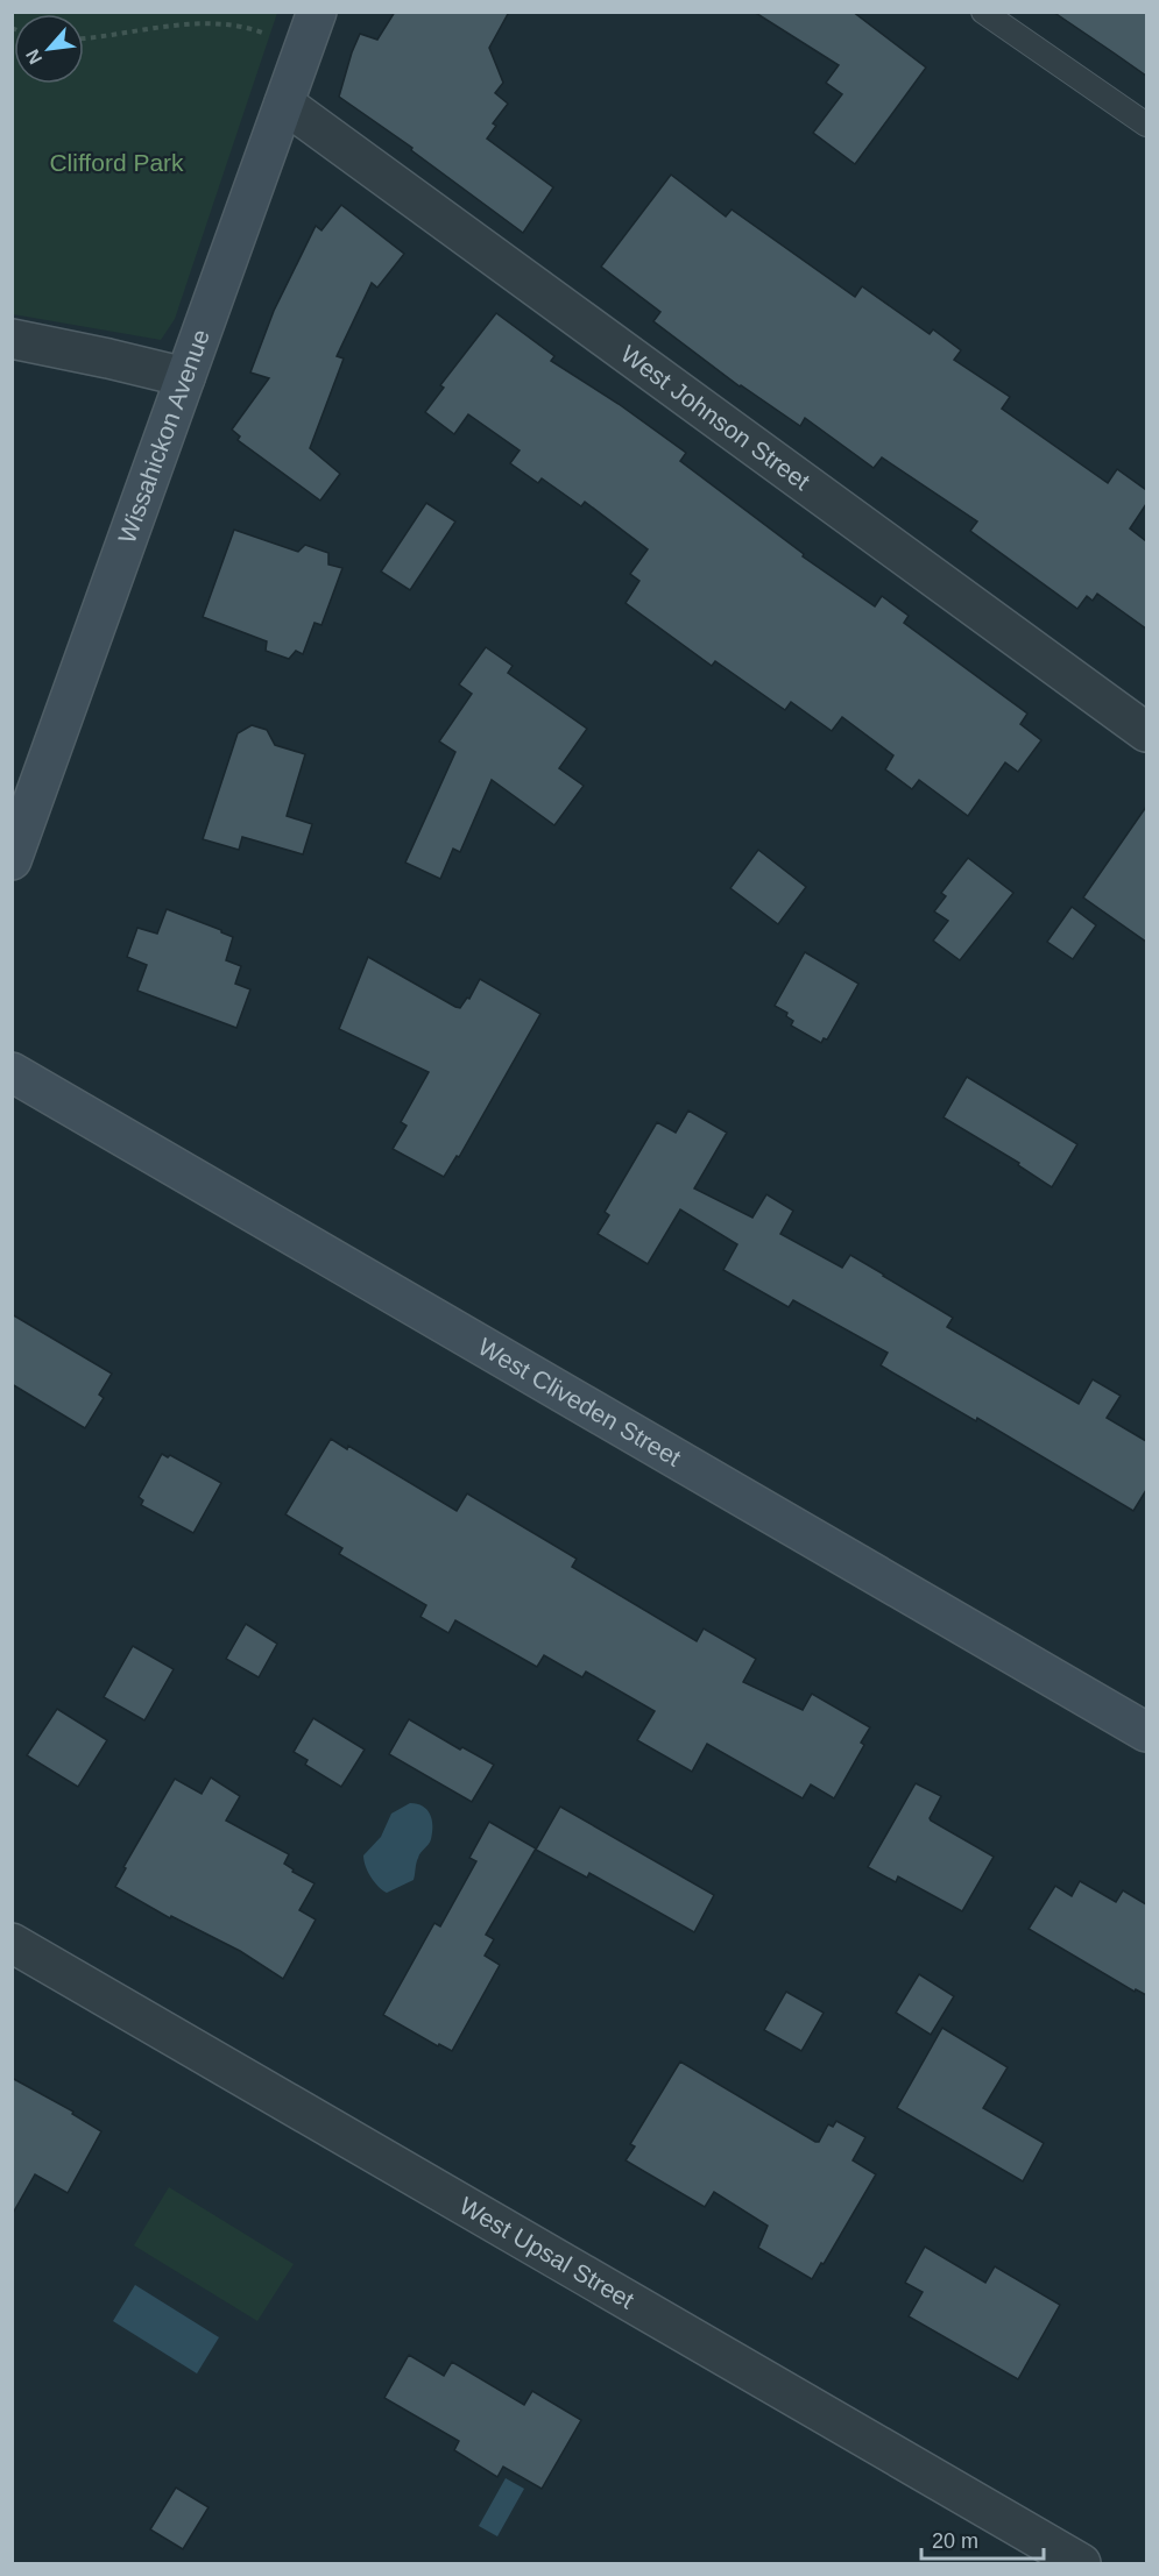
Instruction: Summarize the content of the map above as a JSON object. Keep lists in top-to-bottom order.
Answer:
{
  "streets": {
    "street": [
      "West Johnson Street",
      "Wissahickon Avenue",
      "West Cliveden Street",
      "West Upsal Street"
    ]
  },
  "crossings": [
    ["West Johnson Street", "Wissahickon Avenue"]
  ],
  "parks": ["Clifford Park"],
  "scale_bar": "20 m",
  "north": "bottom left"
}
